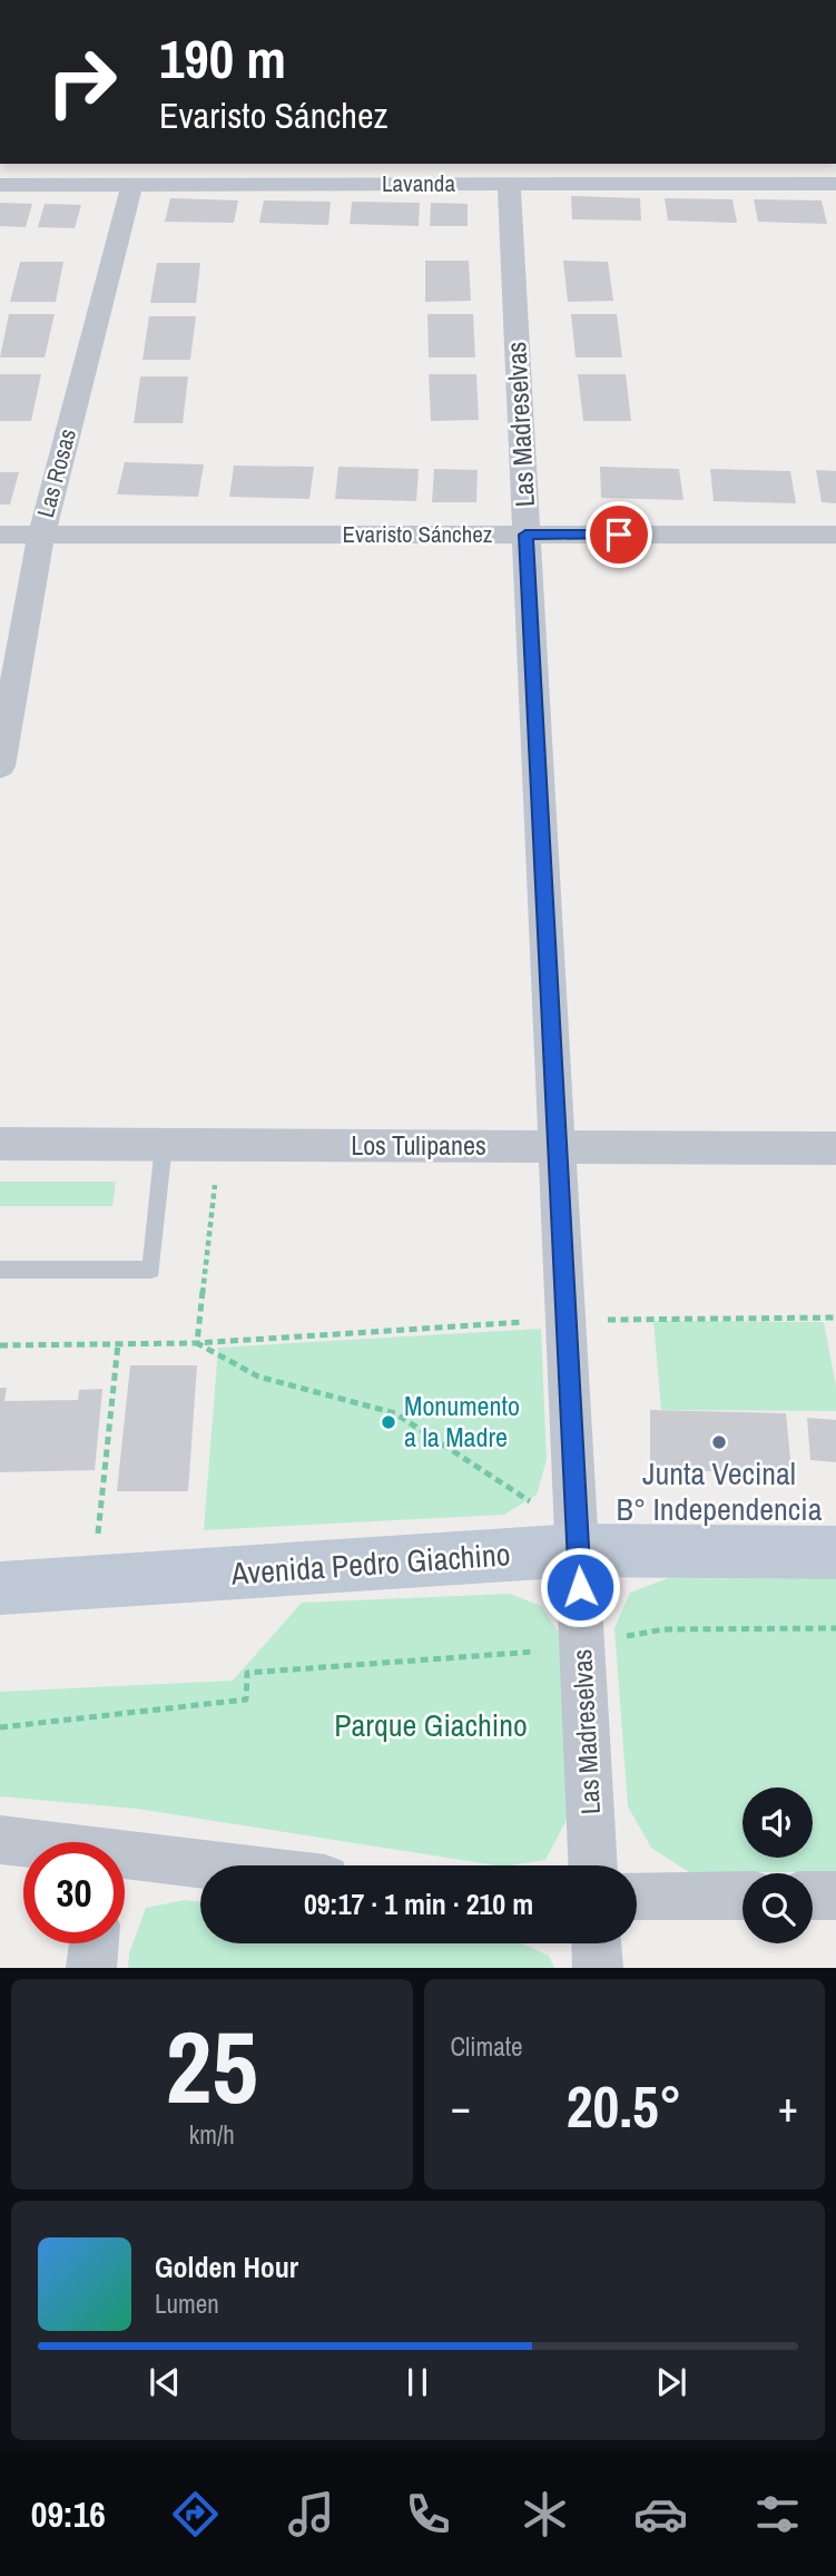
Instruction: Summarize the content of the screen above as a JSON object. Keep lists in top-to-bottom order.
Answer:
{
  "streets": {
    "main road": ["Avenida Pedro Giachino"],
    "street": [
      "Lavanda",
      "Las Madreselvas",
      "Las Rosas",
      "Evaristo Sánchez",
      "Los Tulipanes"
    ]
  },
  "crossings": [
    ["Lavanda", "Las Madreselvas"],
    ["Lavanda", "Las Rosas"],
    ["Las Madreselvas", "Evaristo Sánchez"],
    ["Las Madreselvas", "Los Tulipanes"],
    ["Las Madreselvas", "Avenida Pedro Giachino"],
    ["Las Rosas", "Evaristo Sánchez"]
  ],
  "parks": ["Parque Giachino"],
  "places": ["Monumento a la Madre", "Junta Vecinal B° Independencia"],
  "page": {
    "turn": ["190 m", "Evaristo Sánchez"],
    "limit": "30",
    "trip": "09:17 · 1 min · 210 m",
    "tile": [
      ["25", "km/h"],
      "Climate"
    ],
    "heat": ["−", "20.5°", "+"],
    "song": ["Golden Hour", "Lumen"],
    "tabs": "09:16"
  }
}
